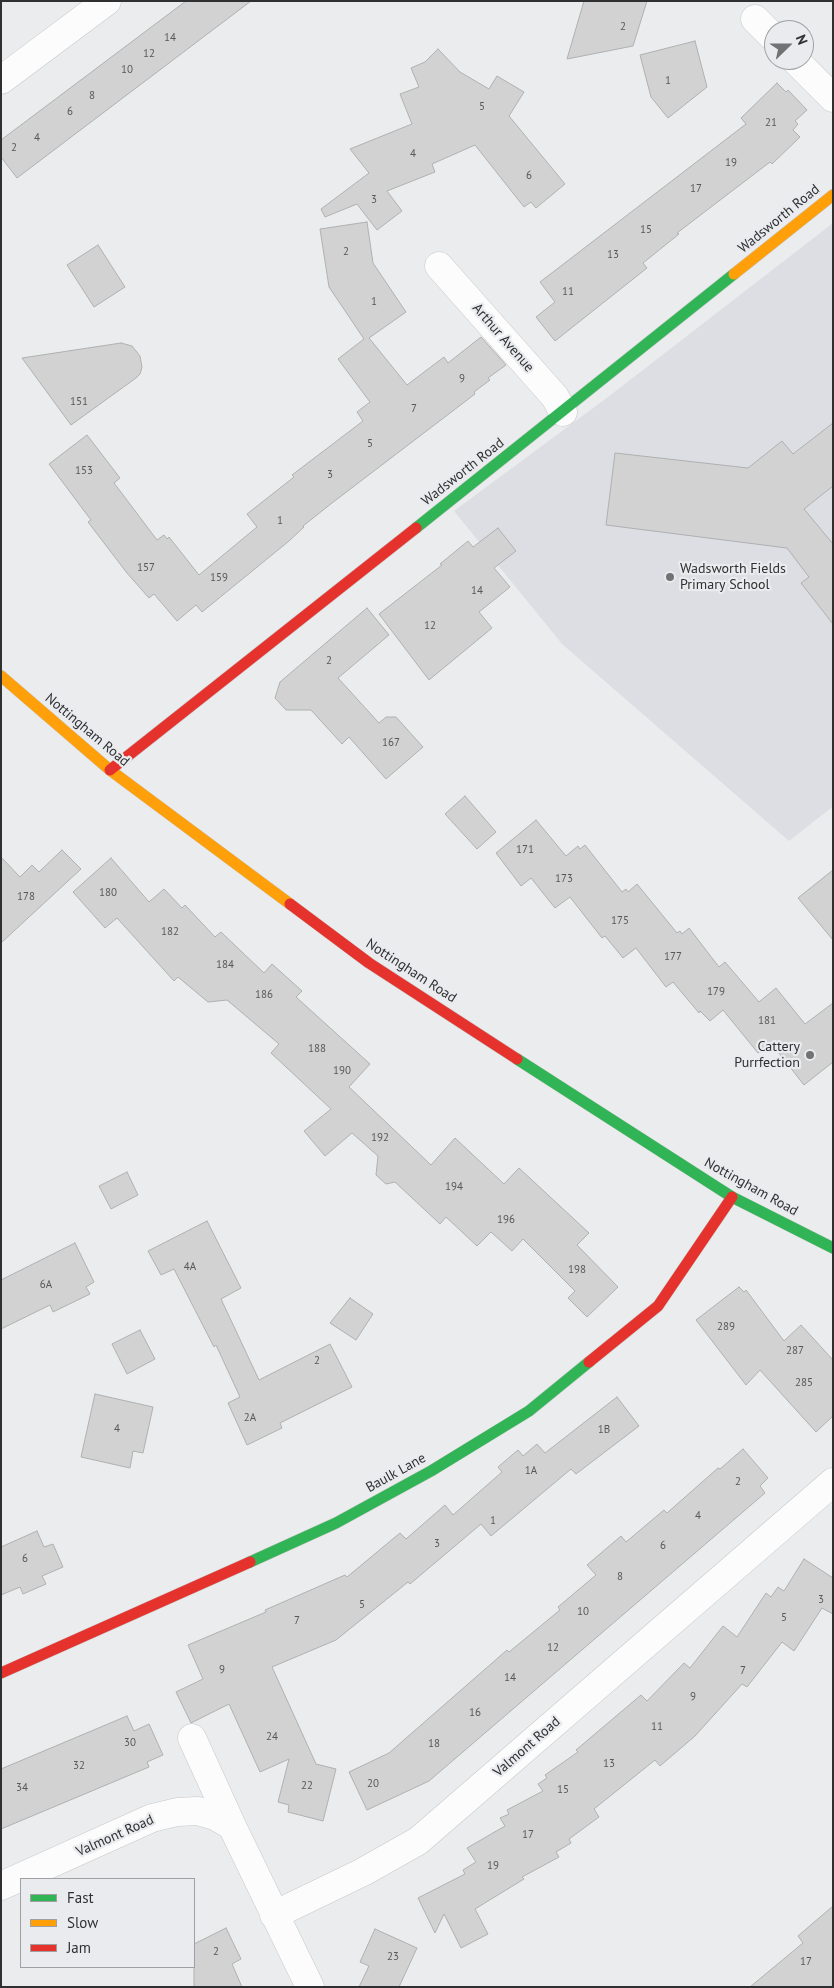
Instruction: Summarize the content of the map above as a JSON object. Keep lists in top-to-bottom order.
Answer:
{
  "streets": {
    "street": [
      "Wadsworth Road",
      "Arthur Avenue",
      "Nottingham Road",
      "Baulk Lane",
      "Valmont Road"
    ]
  },
  "crossings": [
    ["Wadsworth Road", "Arthur Avenue"],
    ["Wadsworth Road", "Nottingham Road"],
    ["Nottingham Road", "Baulk Lane"]
  ],
  "places": ["Wadsworth Fields Primary School", "Cattery Purrfection"],
  "house_numbers": [
    "2",
    "14",
    "12",
    "10",
    "1",
    "8",
    "5",
    "6",
    "21",
    "4",
    "2",
    "4",
    "19",
    "6",
    "17",
    "3",
    "15",
    "2",
    "13",
    "11",
    "1",
    "9",
    "151",
    "7",
    "5",
    "153",
    "3",
    "1",
    "157",
    "159",
    "14",
    "12",
    "2",
    "167",
    "171",
    "173",
    "180",
    "178",
    "175",
    "182",
    "177",
    "184",
    "179",
    "186",
    "181",
    "188",
    "190",
    "192",
    "194",
    "196",
    "4A",
    "198",
    "6A",
    "289",
    "287",
    "2",
    "285",
    "2A",
    "4",
    "1B",
    "1A",
    "2",
    "4",
    "1",
    "3",
    "6",
    "6",
    "8",
    "3",
    "5",
    "10",
    "5",
    "7",
    "12",
    "9",
    "7",
    "14",
    "9",
    "16",
    "11",
    "24",
    "30",
    "18",
    "13",
    "32",
    "20",
    "22",
    "34",
    "15",
    "17",
    "19",
    "2",
    "23",
    "17"
  ],
  "legend": ["Fast", "Slow", "Jam"],
  "north": "right"
}
